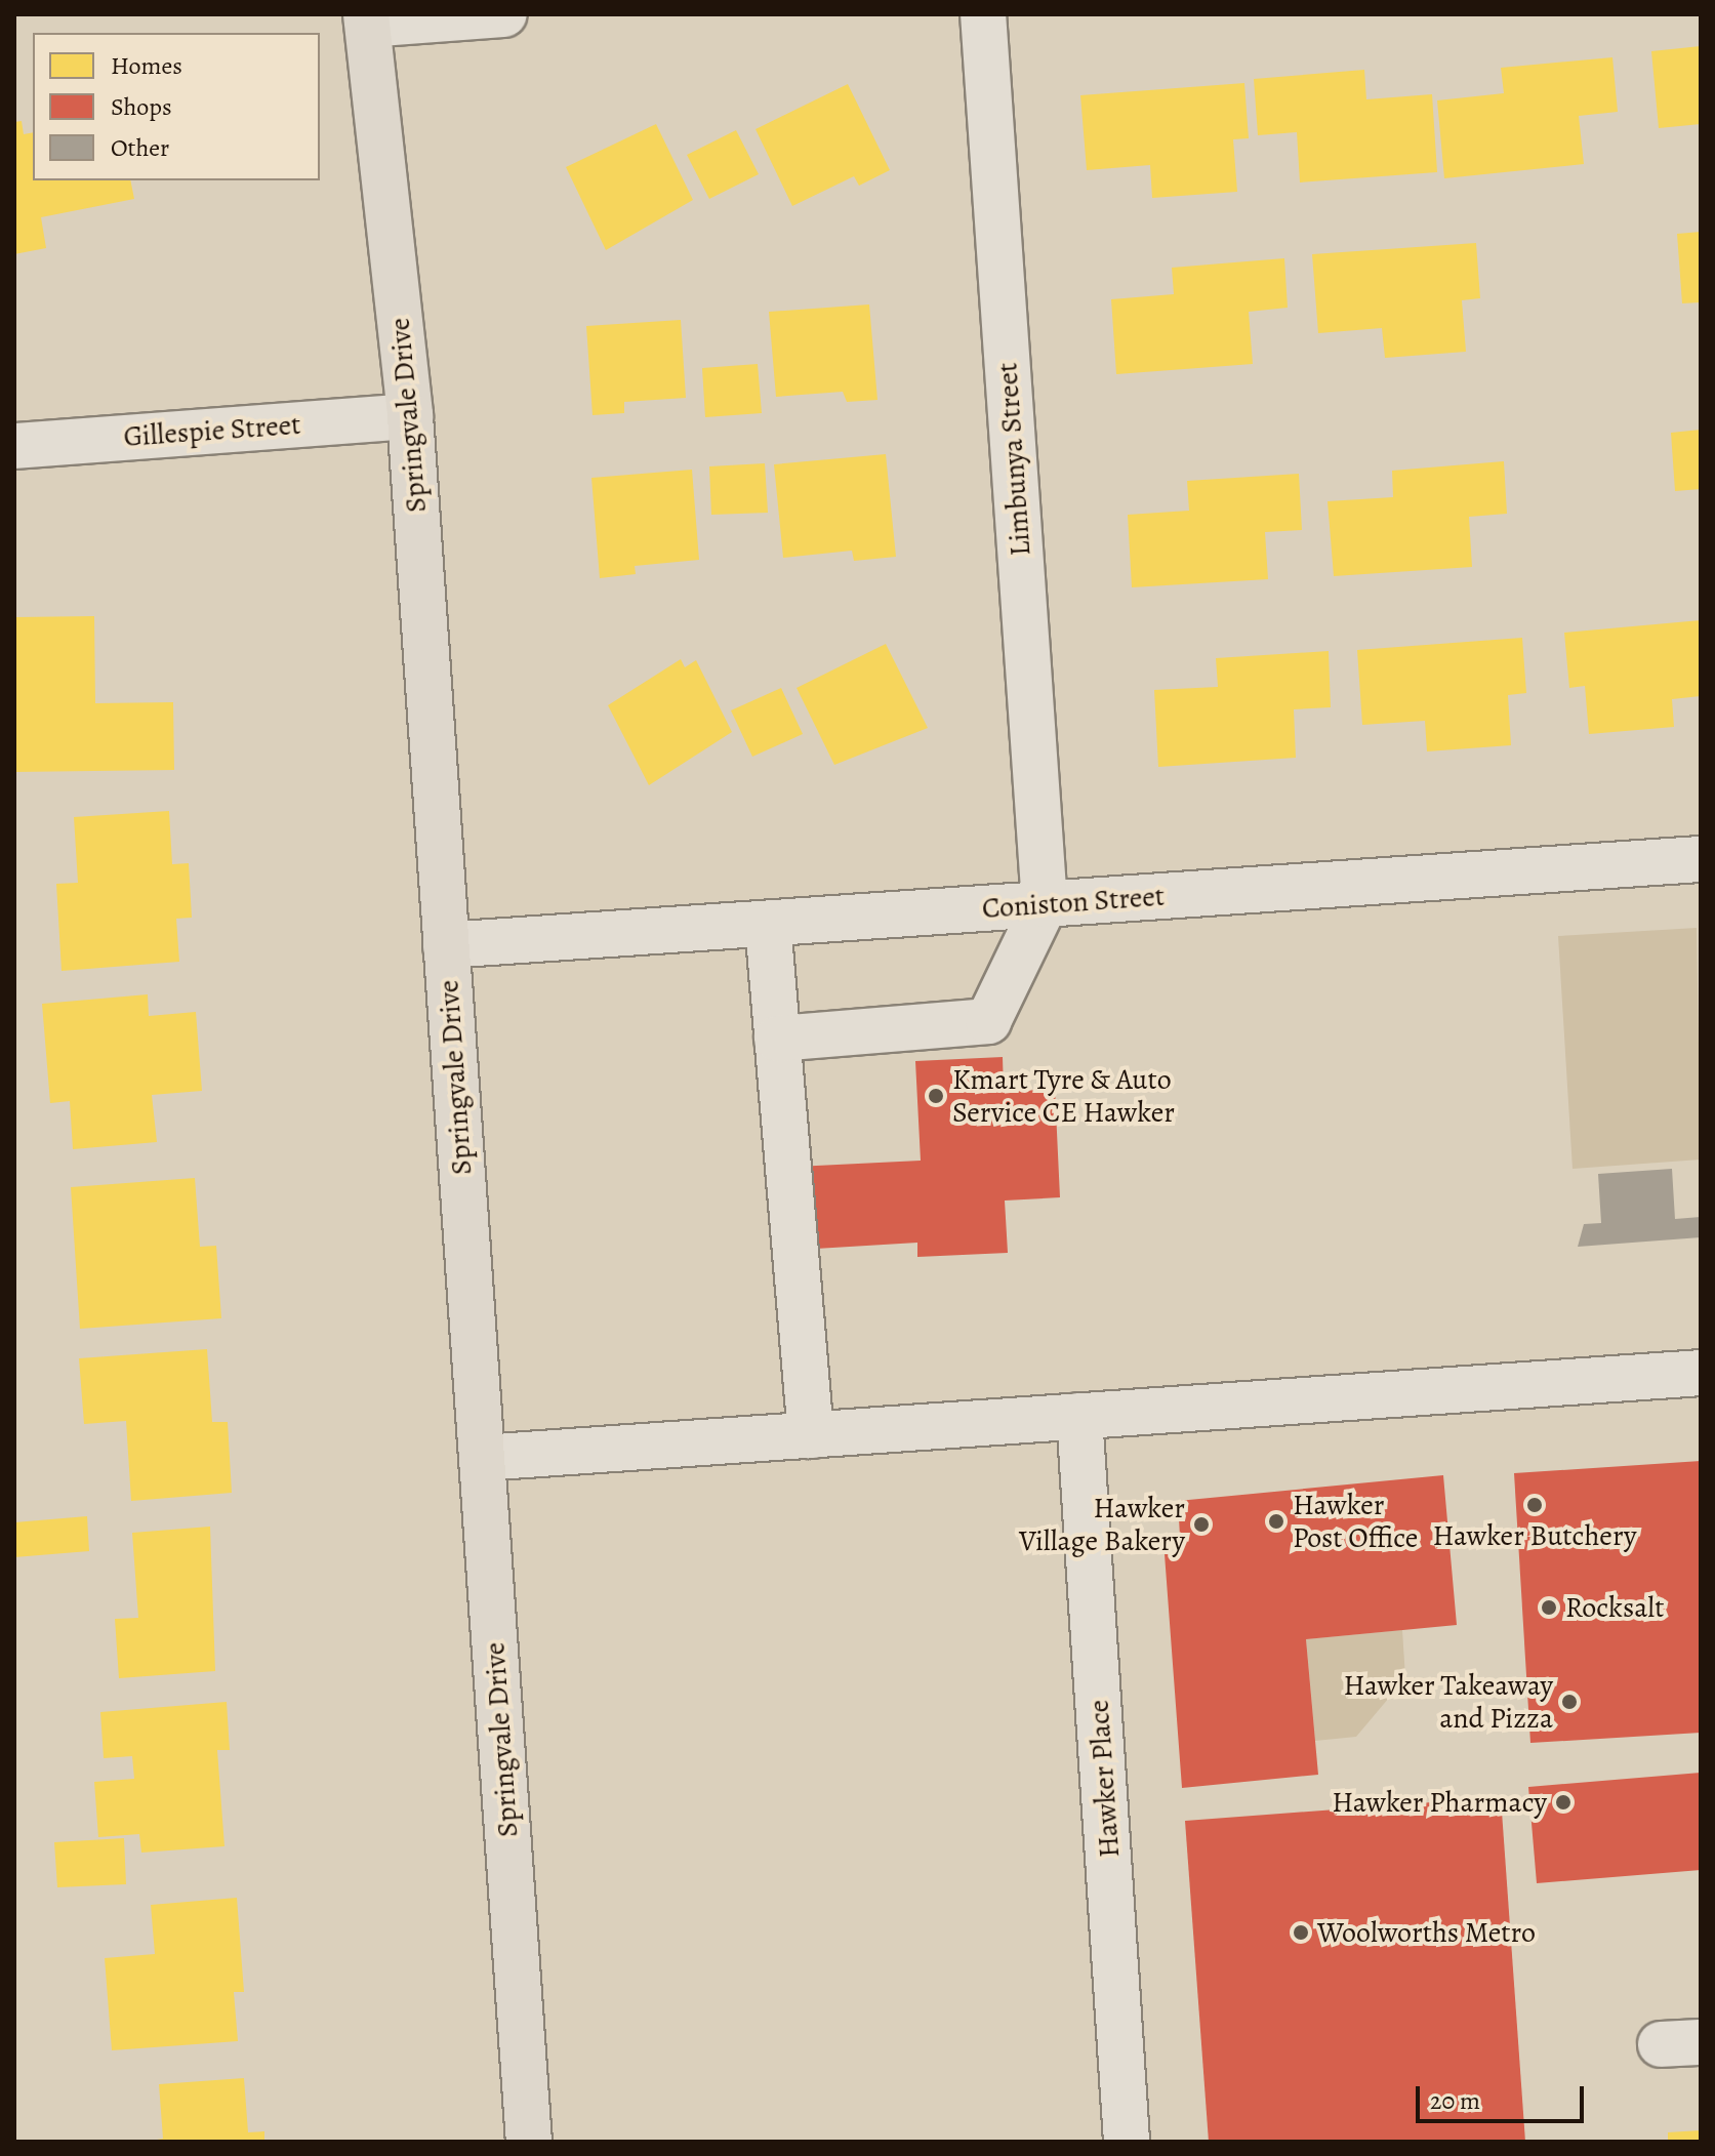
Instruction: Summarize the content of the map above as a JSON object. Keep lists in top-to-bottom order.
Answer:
{
  "streets": {
    "main road": ["Springvale Drive"],
    "street": [
      "Gillespie Street",
      "Limbunya Street",
      "Coniston Street",
      "Hawker Place"
    ]
  },
  "crossings": [
    ["Springvale Drive", "Gillespie Street"],
    ["Springvale Drive", "Coniston Street"],
    ["Limbunya Street", "Coniston Street"]
  ],
  "places": [
    "Kmart Tyre & Auto Service CE Hawker",
    "Hawker Butchery",
    "Hawker Post Office",
    "Hawker Village Bakery",
    "Rocksalt",
    "Hawker Takeaway and Pizza",
    "Hawker Pharmacy",
    "Woolworths Metro"
  ],
  "legend": ["Homes", "Shops", "Other"],
  "scale_bar": "20 m"
}
